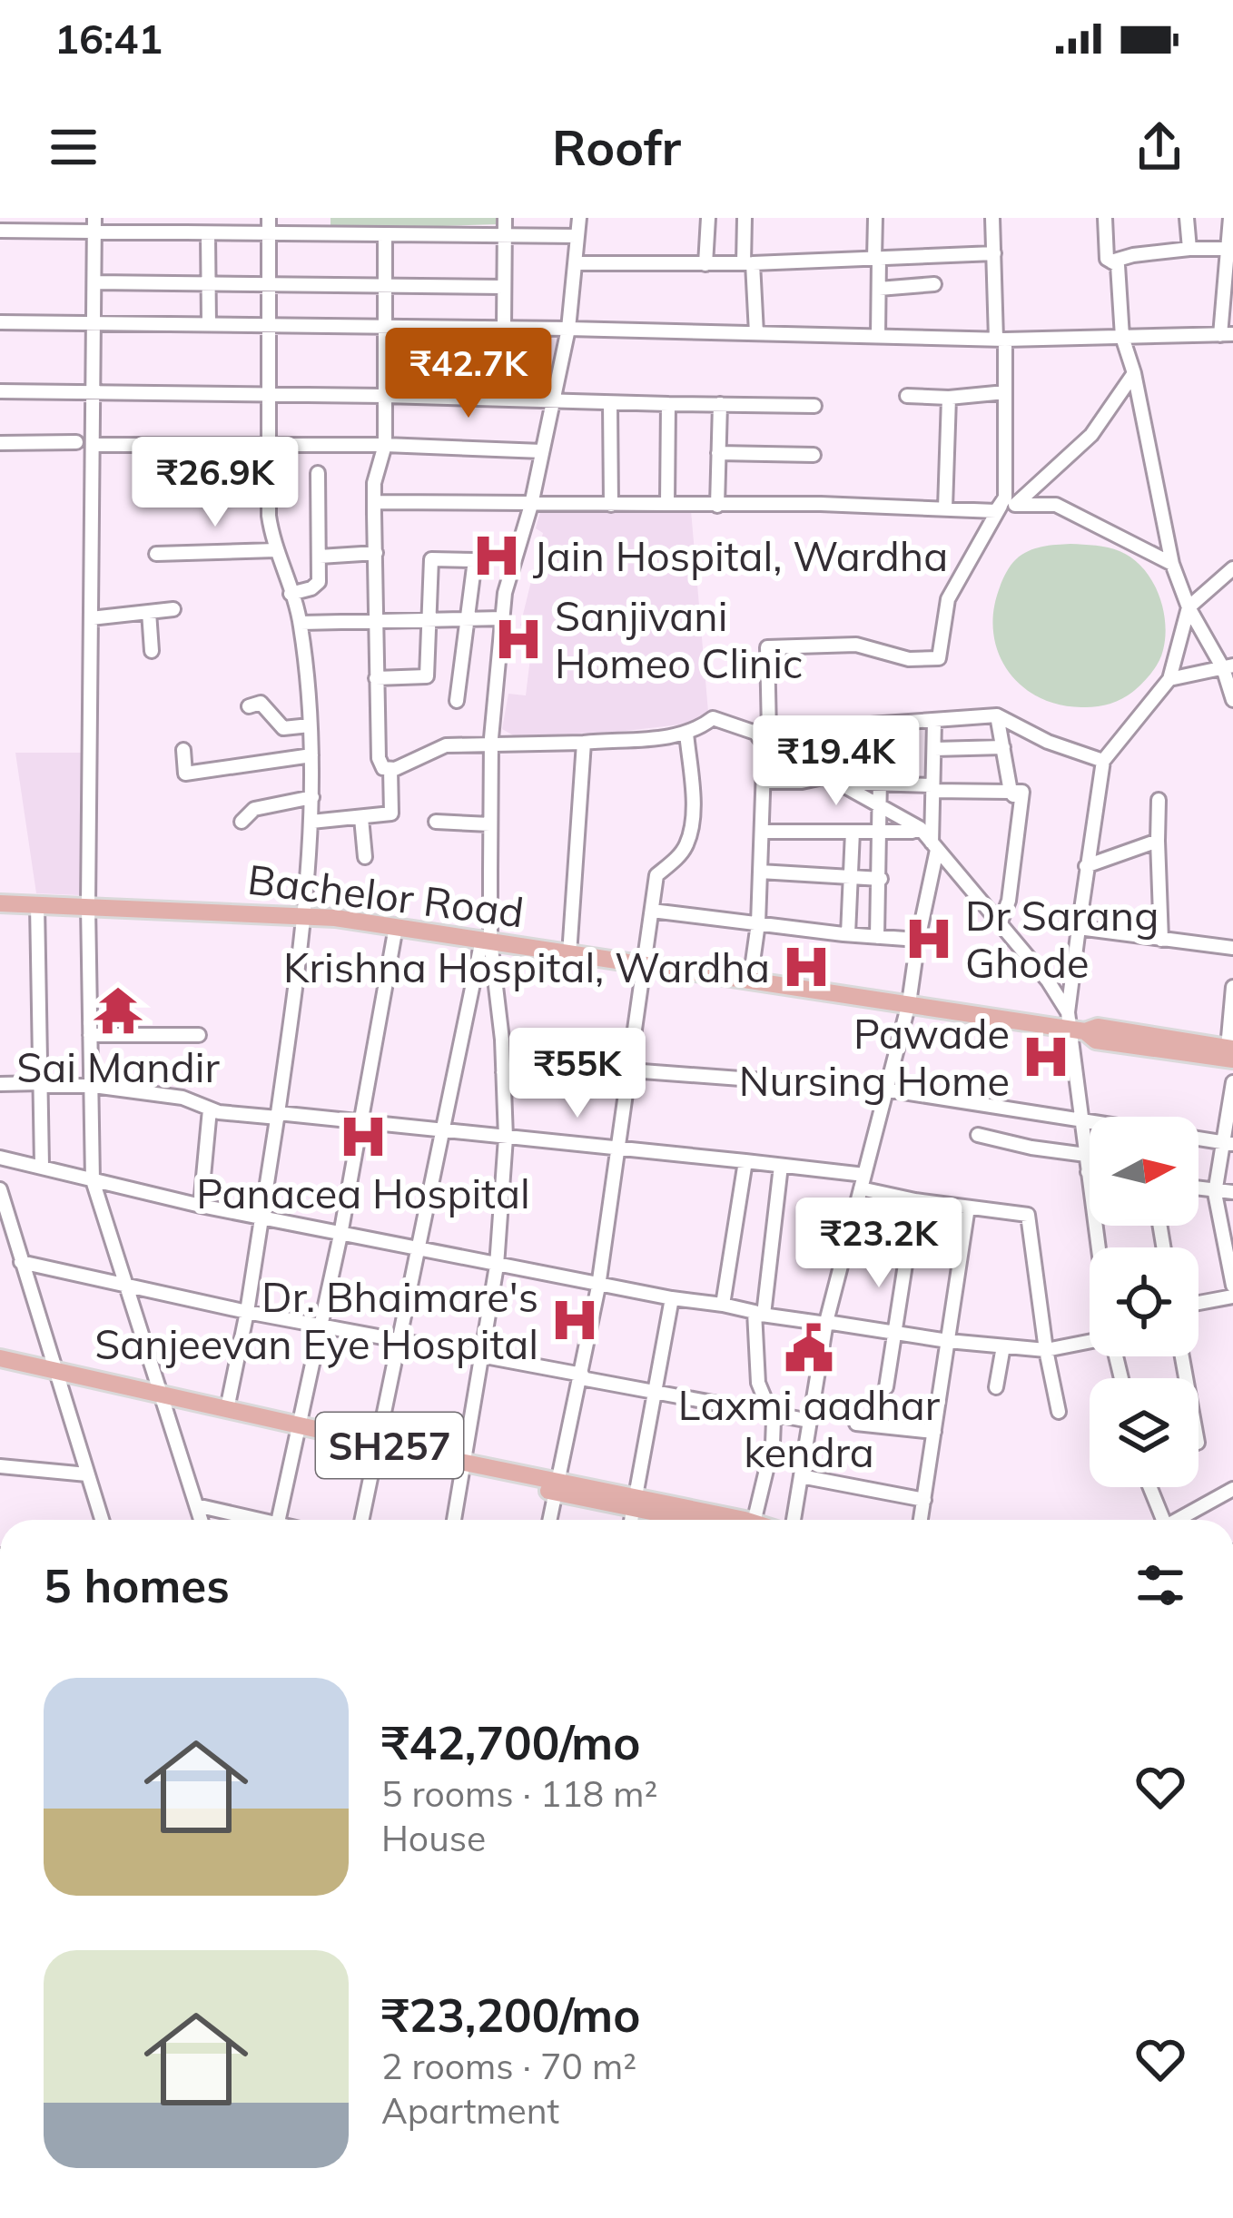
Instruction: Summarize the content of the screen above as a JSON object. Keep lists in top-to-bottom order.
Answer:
{
  "streets": {
    "main road": ["Bachelor Road", "SH257"]
  },
  "places": {
    "hospital": [
      "Jain Hospital, Wardha",
      "Sanjivani Homeo Clinic",
      "Dr Sarang Ghode",
      "Krishna Hospital, Wardha",
      "Pawade Nursing Home",
      "Panacea Hospital",
      "Dr. Bhaimare's Sanjeevan Eye Hospital"
    ],
    "temple": ["Sai Mandir"],
    "public building": ["Laxmi aadhar kendra"]
  },
  "north": "right",
  "page": {
    "status": "16:41",
    "header": "Roofr",
    "price": [
      "₹42.7K",
      "₹26.9K",
      "₹19.4K",
      "₹55K",
      "₹23.2K"
    ],
    "heading": "5 homes",
    "list": [
      {
        "name": "₹42,700/mo",
        "note": "5 rooms · 118 m² · House"
      },
      {
        "name": "₹23,200/mo",
        "note": "2 rooms · 70 m² · Apartment"
      }
    ]
  }
}
